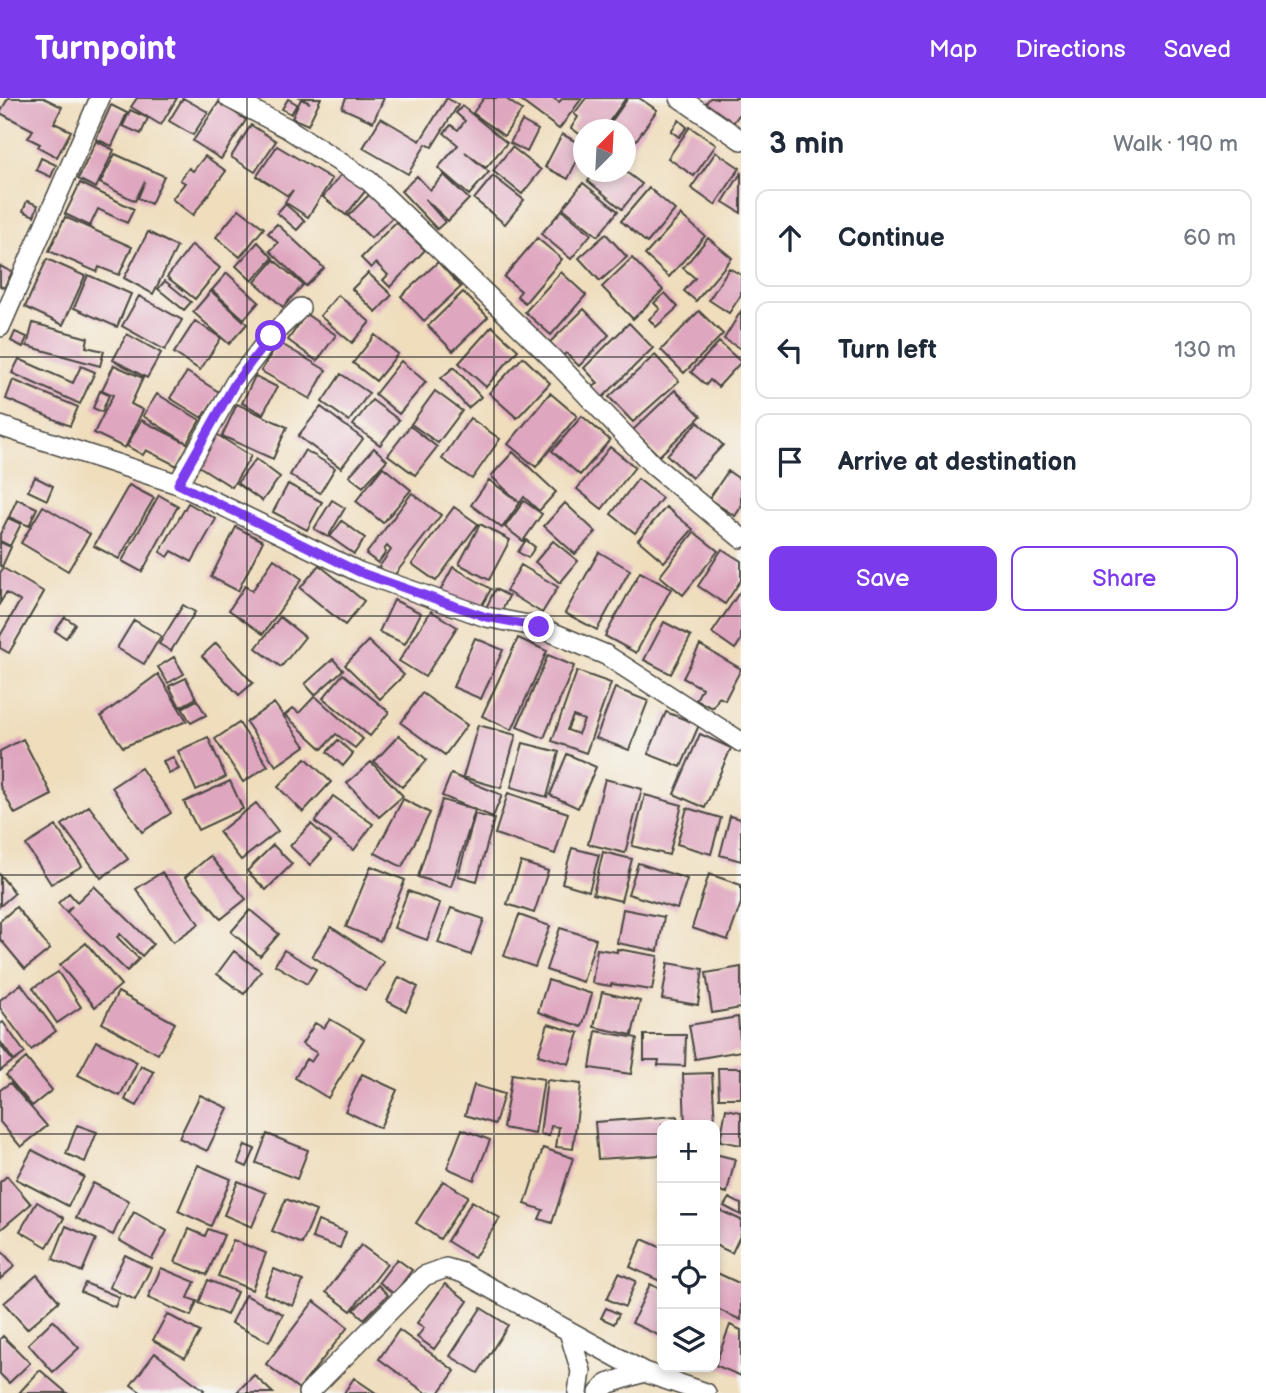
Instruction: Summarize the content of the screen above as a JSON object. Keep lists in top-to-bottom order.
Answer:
{
  "north": "top right",
  "page": {
    "header": "Turnpoint",
    "nav": ["Map", "Directions", "Saved"],
    "heading": ["3 min", "Walk · 190 m"],
    "list": [
      ["Continue", "60 m"],
      ["Turn left", "130 m"],
      "Arrive at destination"
    ],
    "buttons": ["Save", "Share"],
    "map_buttons": ["+", "−"]
  }
}
